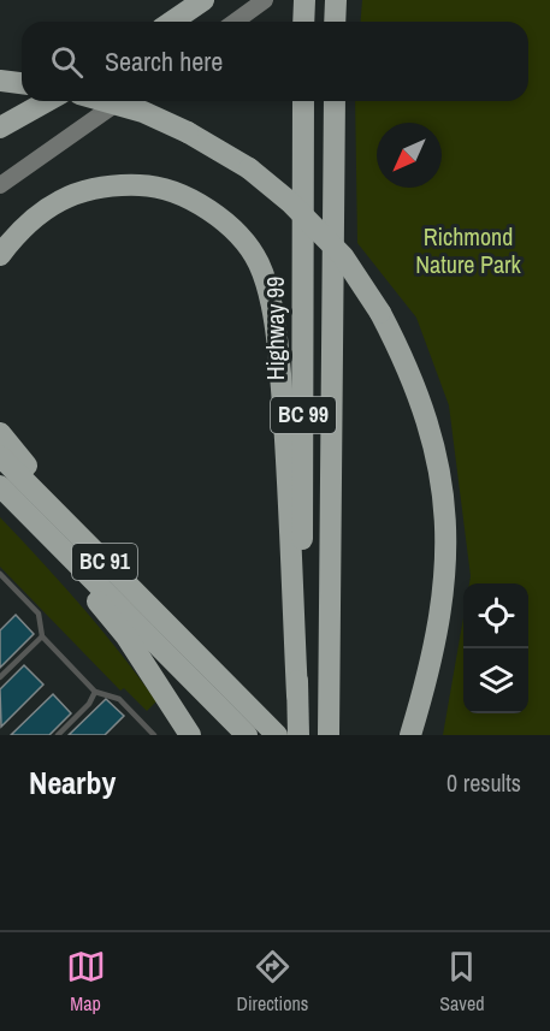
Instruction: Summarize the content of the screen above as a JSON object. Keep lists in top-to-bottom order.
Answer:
{
  "streets": {
    "highway": ["Highway 99", "BC 99", "BC 91"]
  },
  "parks": ["Richmond Nature Park"],
  "north": "bottom left",
  "page": {
    "search": "Search here",
    "heading": ["Nearby", "0 results"],
    "nav": ["Map", "Directions", "Saved"]
  }
}
